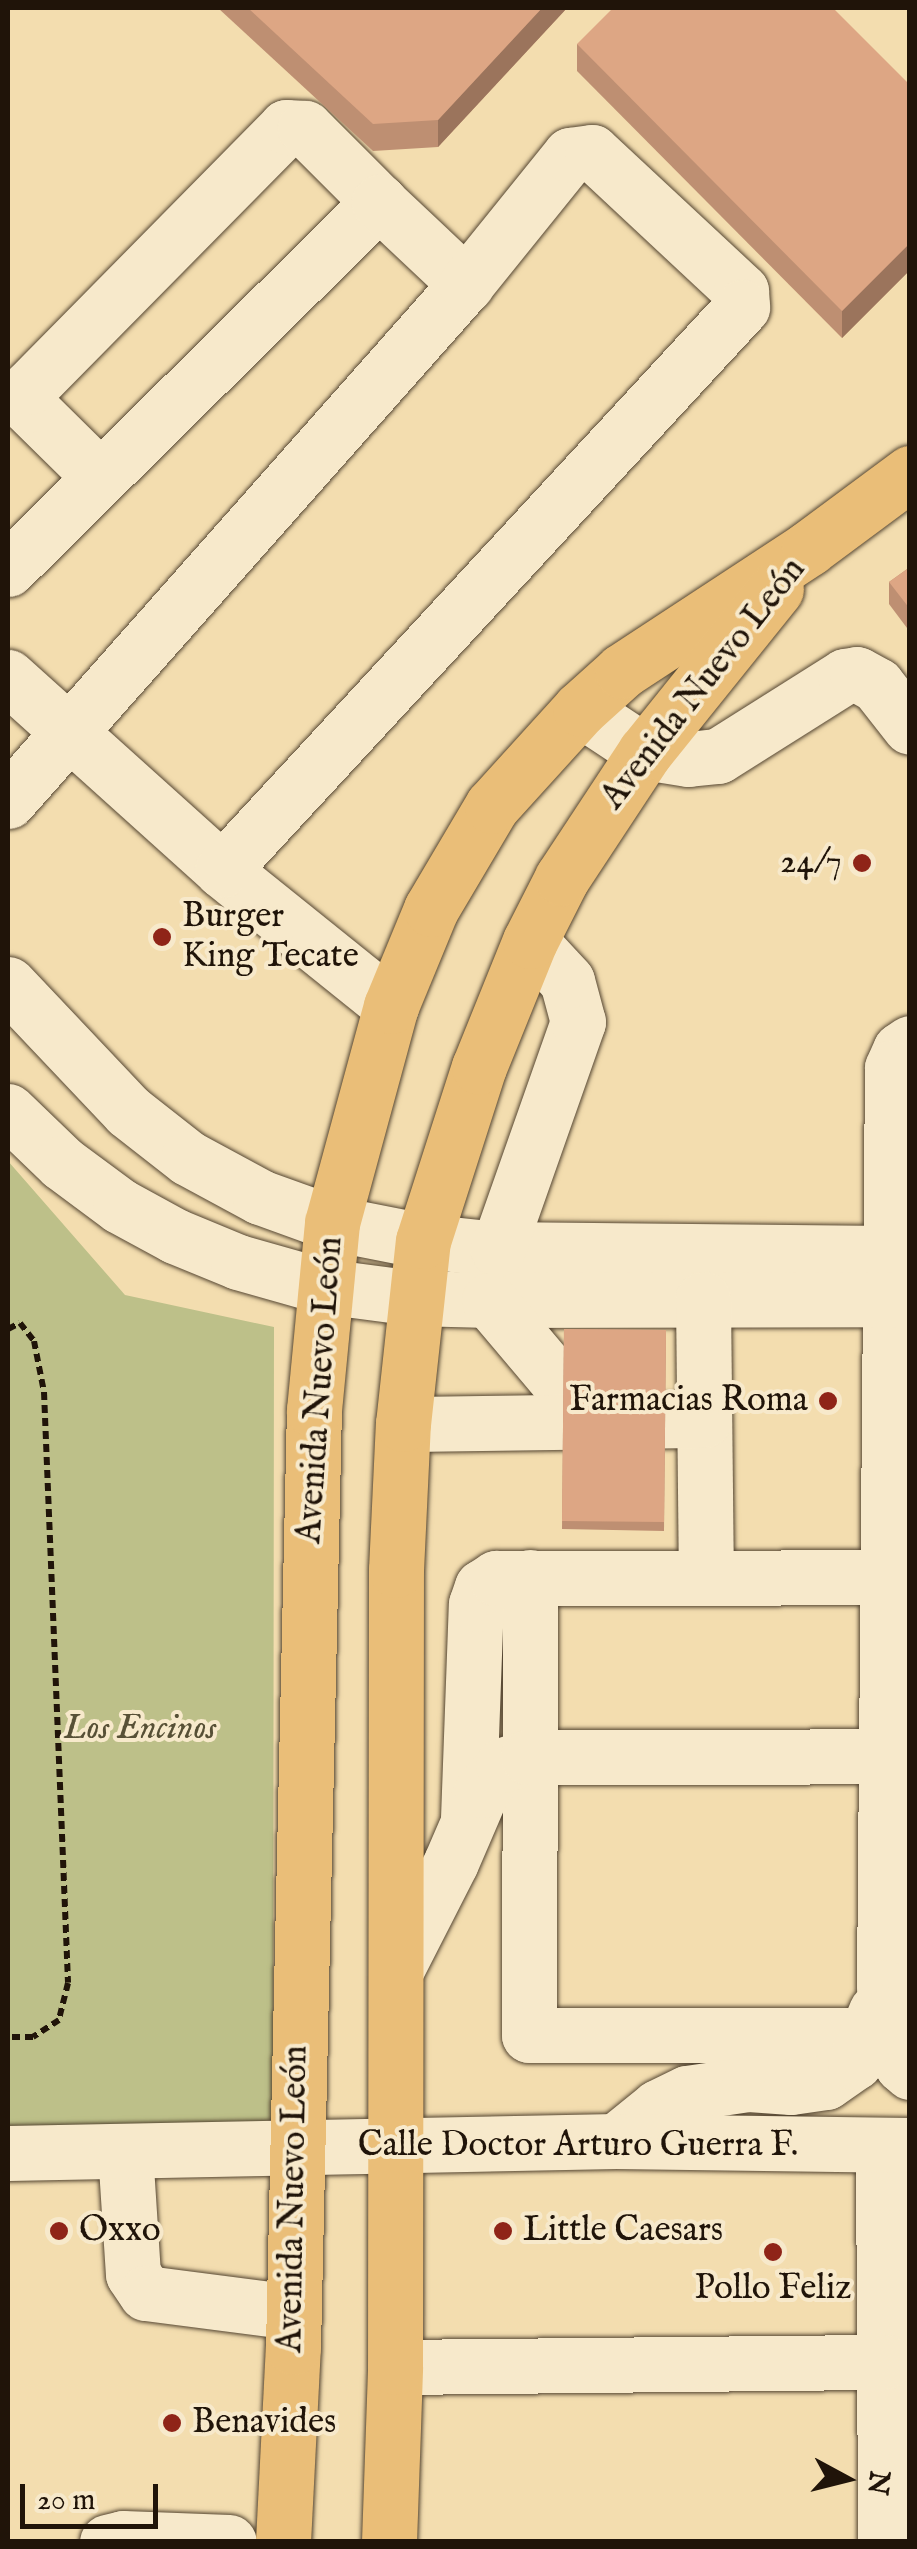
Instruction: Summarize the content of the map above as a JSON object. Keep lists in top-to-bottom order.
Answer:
{
  "streets": {
    "main road": ["Avenida Nuevo León"],
    "street": ["Calle Doctor Arturo Guerra F."]
  },
  "crossings": [
    ["Avenida Nuevo León", "Calle Doctor Arturo Guerra F."]
  ],
  "parks": ["Los Encinos"],
  "places": [
    "24/7",
    "Burger King Tecate",
    "Farmacias Roma",
    "Oxxo",
    "Little Caesars",
    "Pollo Feliz",
    "Benavides"
  ],
  "scale_bar": "20 m",
  "north": "right"
}
